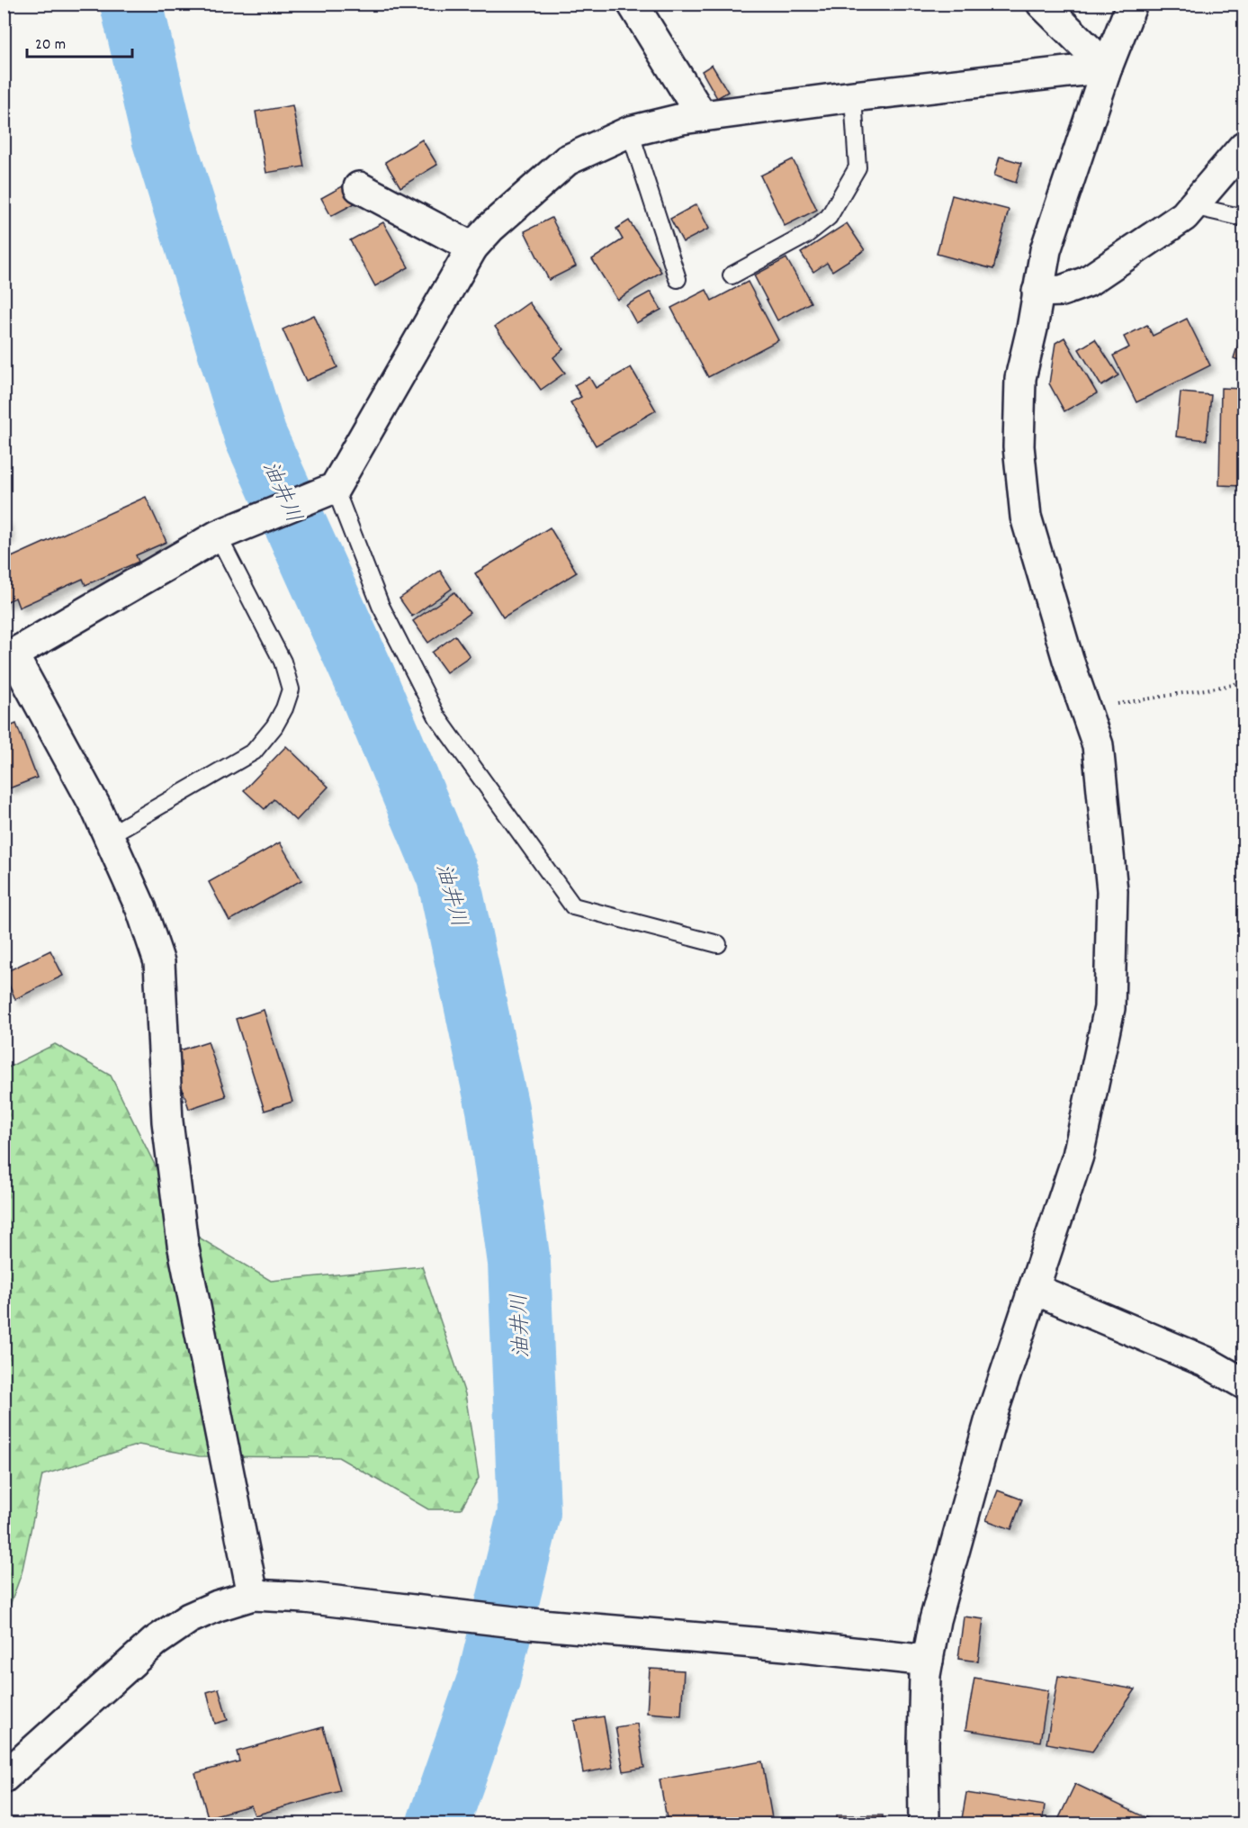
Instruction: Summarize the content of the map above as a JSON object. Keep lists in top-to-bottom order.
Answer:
{
  "water": ["油井川"],
  "scale_bar": "20 m"
}
